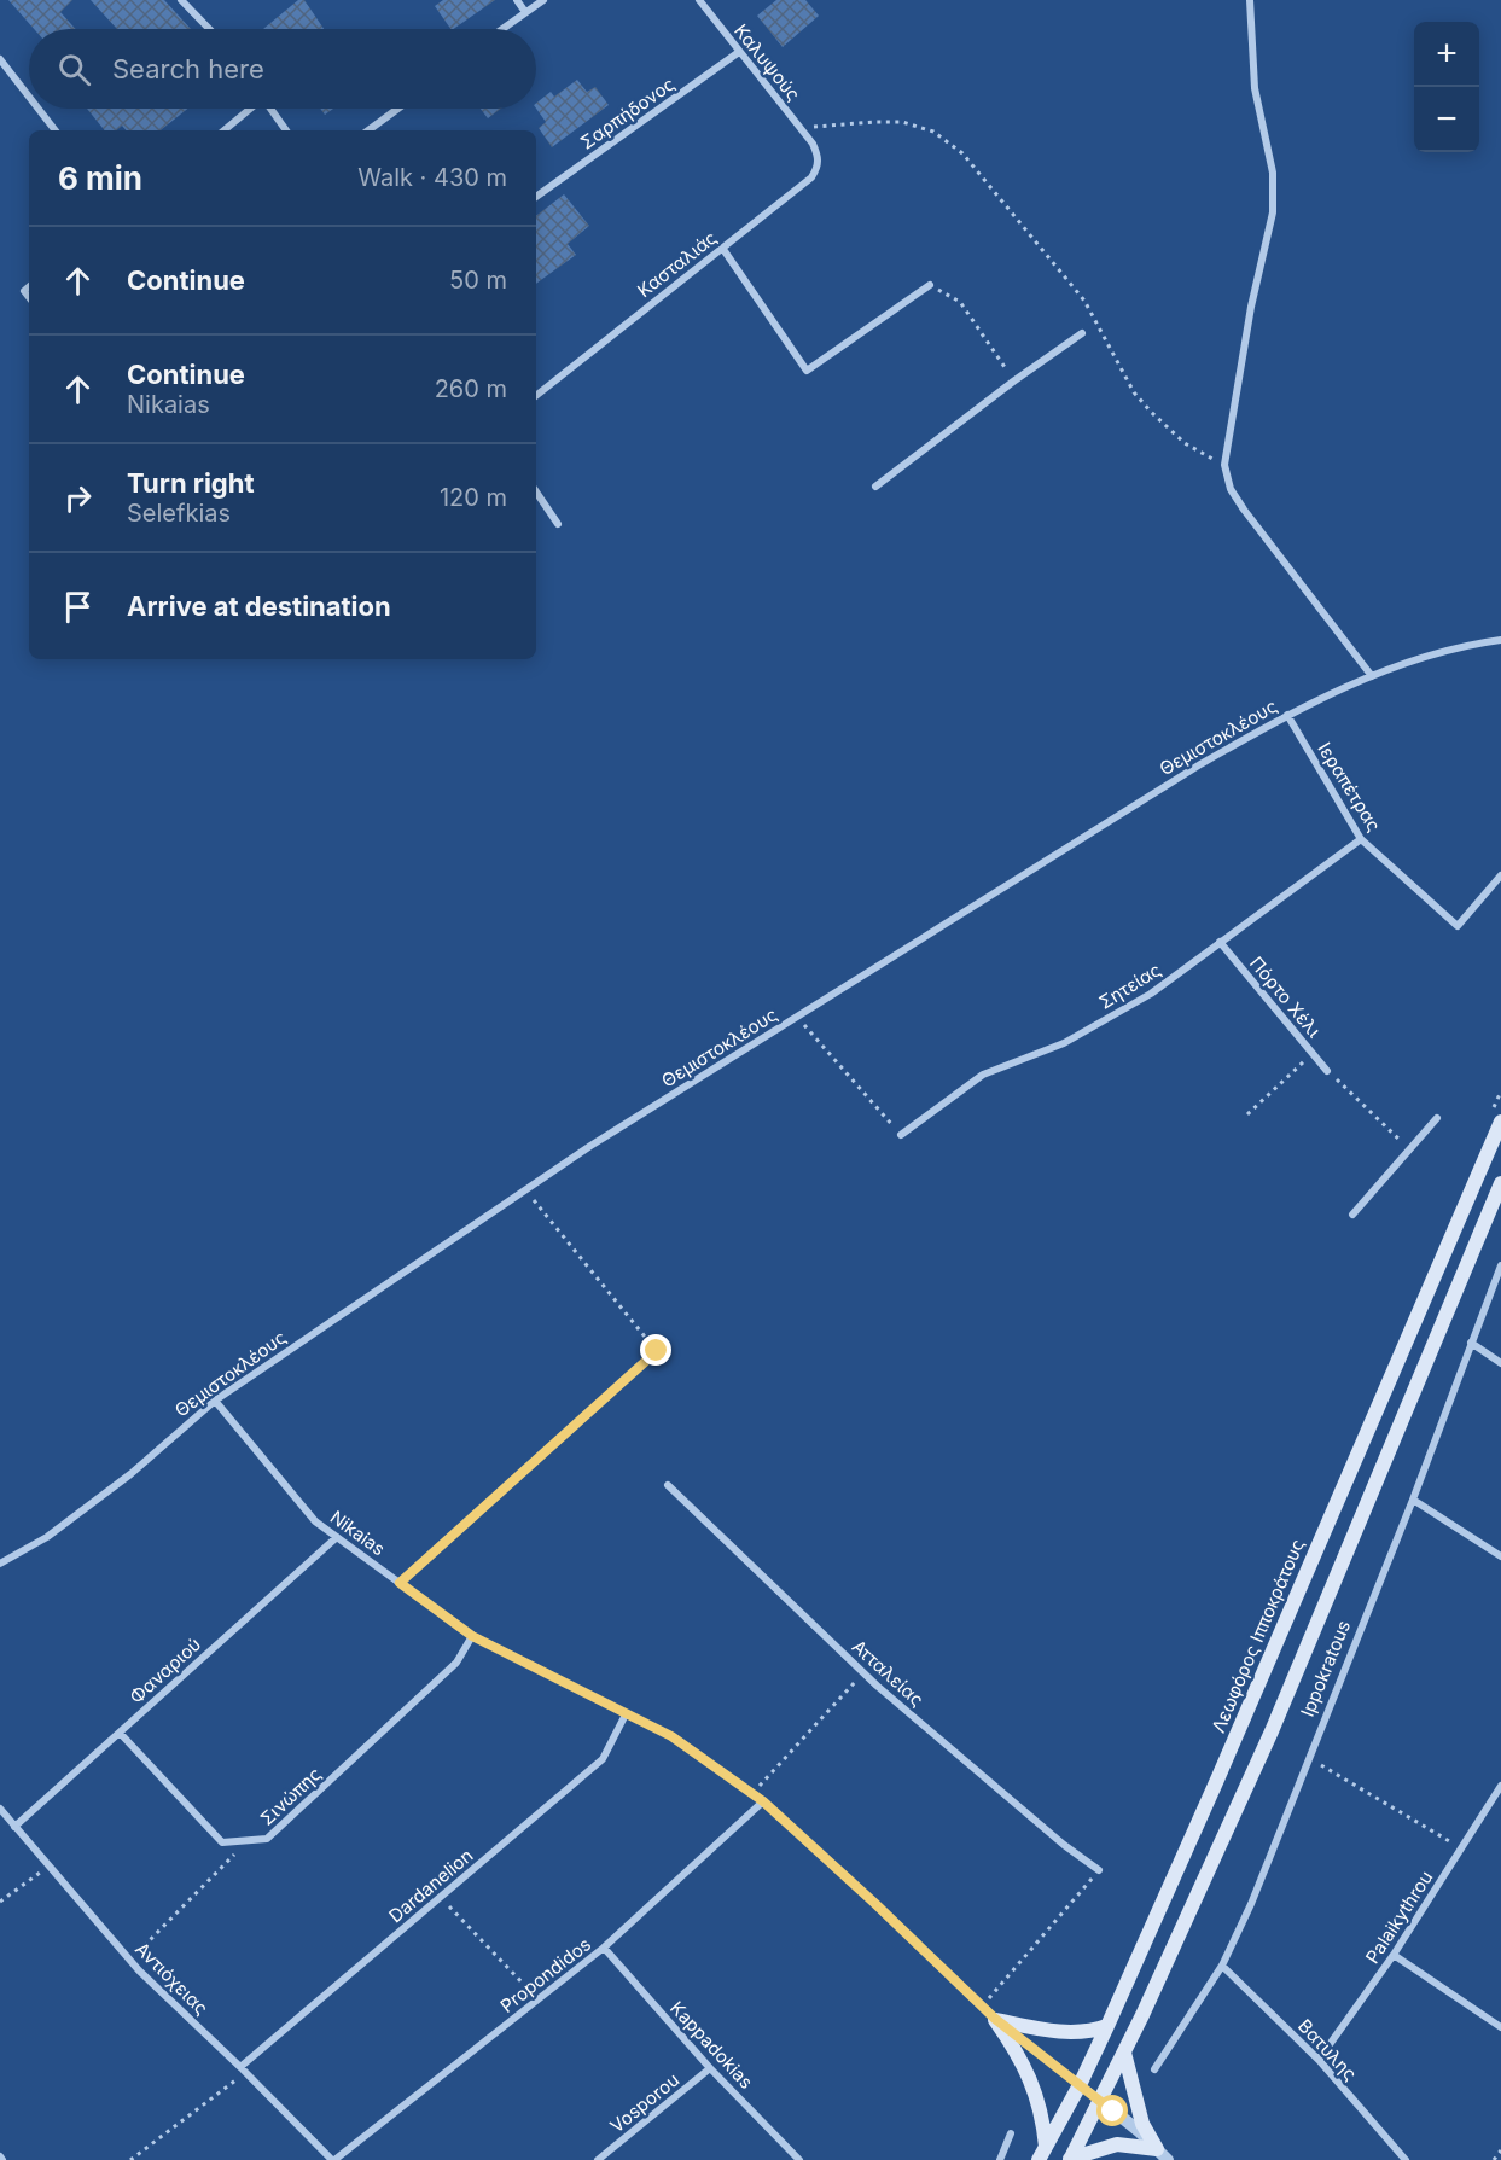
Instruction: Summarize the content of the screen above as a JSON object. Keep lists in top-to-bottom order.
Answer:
{
  "streets": {
    "main road": ["Λεωφόρος Ιπποκράτους"],
    "street": [
      "Καλυψούς",
      "Σαρπήδονος",
      "Κασταλιάς",
      "Θεμιστοκλέους",
      "Ιεραπέτρας",
      "Σητείας",
      "Πόρτο Χέλι",
      "Nikaias",
      "Ippokratous",
      "Φαναριού",
      "Ατταλείας",
      "Σινώπης",
      "Dardanelion",
      "Palaikythrou",
      "Propondidos",
      "Αντιόχειας",
      "Kappadokias",
      "Βατυλης",
      "Vosporou"
    ]
  },
  "crossings": [
    ["Καλυψούς", "Σαρπήδονος"],
    ["Καλυψούς", "Κασταλιάς"],
    ["Θεμιστοκλέους", "Ιεραπέτρας"],
    ["Θεμιστοκλέους", "Nikaias"],
    ["Ιεραπέτρας", "Σητείας"],
    ["Σητείας", "Πόρτο Χέλι"],
    ["Nikaias", "Λεωφόρος Ιπποκράτους"],
    ["Nikaias", "Φαναριού"],
    ["Nikaias", "Σινώπης"],
    ["Nikaias", "Dardanelion"],
    ["Nikaias", "Propondidos"],
    ["Ippokratous", "Βατυλης"],
    ["Φαναριού", "Αντιόχειας"],
    ["Dardanelion", "Αντιόχειας"],
    ["Palaikythrou", "Βατυλης"],
    ["Propondidos", "Αντιόχειας"],
    ["Propondidos", "Kappadokias"],
    ["Kappadokias", "Vosporou"]
  ],
  "page": {
    "map_buttons": ["+", "−"],
    "search": "Search here",
    "heading": ["6 min", "Walk · 430 m"],
    "list": [
      ["Continue", "50 m"],
      ["Continue", "Nikaias", "260 m"],
      ["Turn right", "Selefkias", "120 m"],
      "Arrive at destination"
    ]
  }
}
